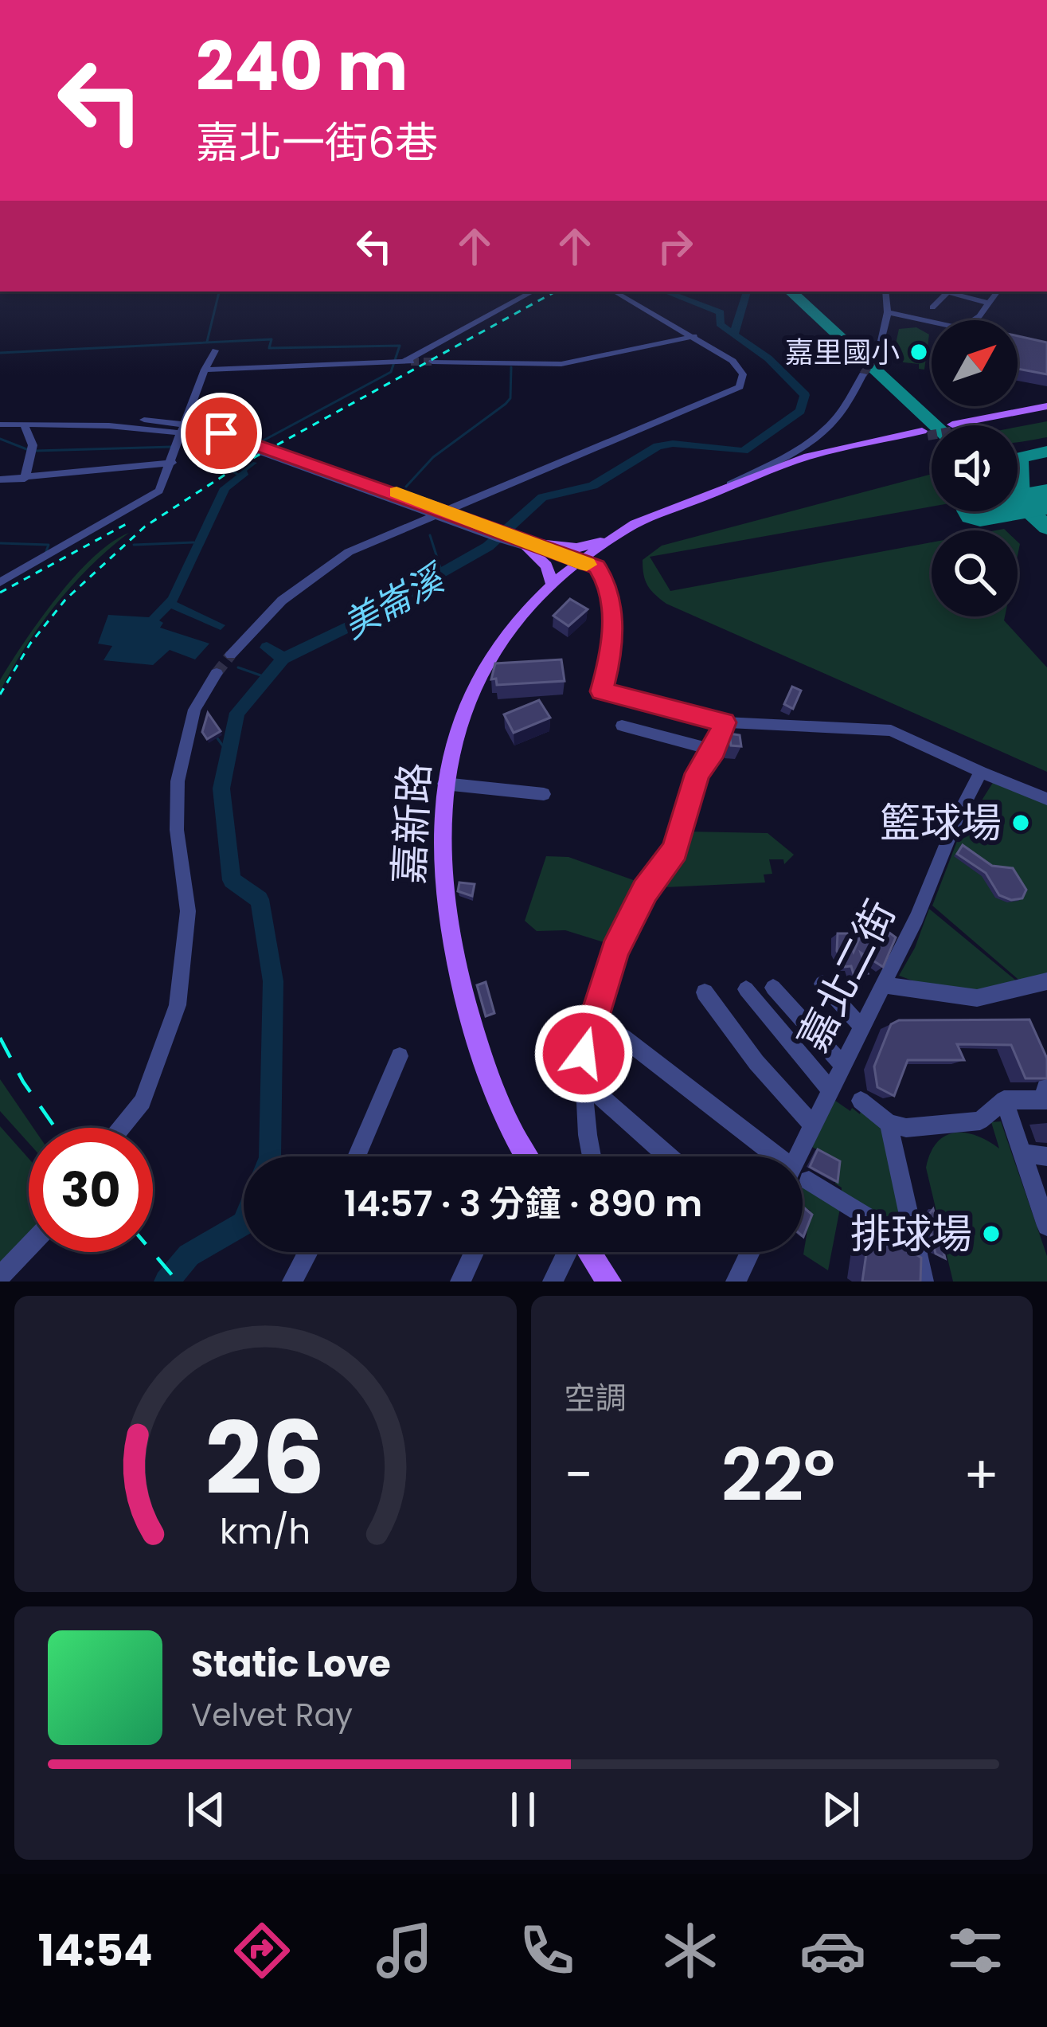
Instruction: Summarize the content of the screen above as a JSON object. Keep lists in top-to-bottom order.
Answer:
{
  "streets": {
    "main road": ["嘉新路"],
    "street": ["嘉北二街"]
  },
  "water": ["美崙溪"],
  "places": ["嘉里國小", "籃球場", "排球場"],
  "north": "top right",
  "page": {
    "turn": ["240 m", "嘉北一街6巷"],
    "limit": "30",
    "trip": "14:57 · 3 分鐘 · 890 m",
    "tile": "空調",
    "heat": ["−", "22°", "+"],
    "song": ["Static Love", "Velvet Ray"],
    "tabs": "14:54",
    "gauge": ["26", "km/h"]
  }
}
